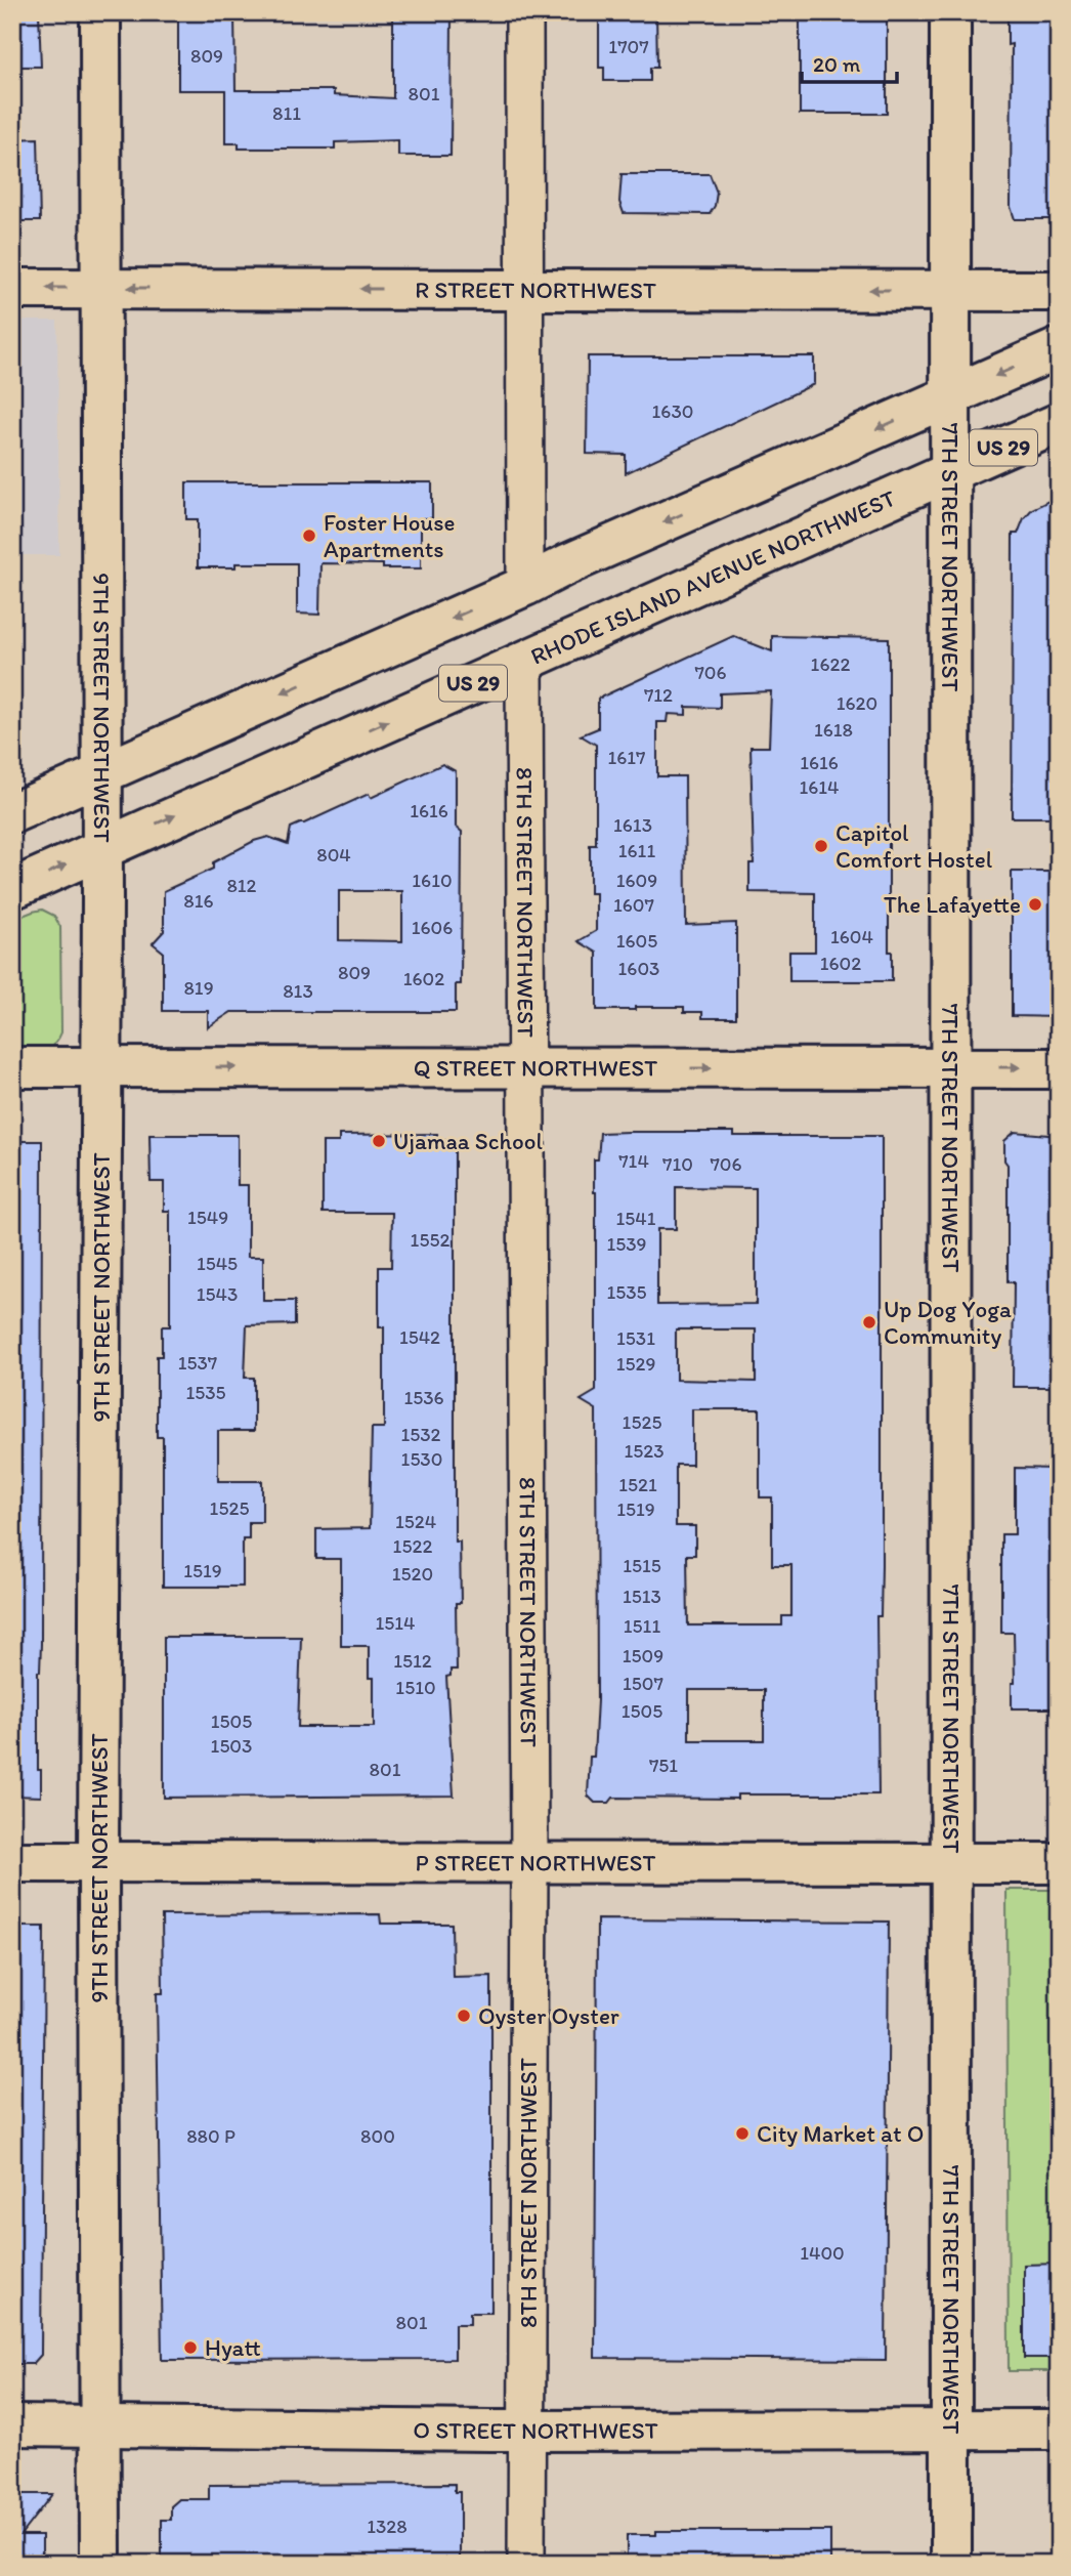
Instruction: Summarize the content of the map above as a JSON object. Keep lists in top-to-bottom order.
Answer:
{
  "streets": {
    "main road": [
      "R STREET NORTHWEST",
      "US 29",
      "7TH STREET NORTHWEST",
      "RHODE ISLAND AVENUE NORTHWEST",
      "9TH STREET NORTHWEST",
      "Q STREET NORTHWEST",
      "P STREET NORTHWEST",
      "O STREET NORTHWEST"
    ],
    "street": ["8TH STREET NORTHWEST"]
  },
  "crossings": [
    ["R STREET NORTHWEST", "7TH STREET NORTHWEST"],
    ["R STREET NORTHWEST", "9TH STREET NORTHWEST"],
    ["7TH STREET NORTHWEST", "RHODE ISLAND AVENUE NORTHWEST"],
    ["7TH STREET NORTHWEST", "Q STREET NORTHWEST"],
    ["7TH STREET NORTHWEST", "P STREET NORTHWEST"],
    ["7TH STREET NORTHWEST", "O STREET NORTHWEST"],
    ["RHODE ISLAND AVENUE NORTHWEST", "9TH STREET NORTHWEST"],
    ["RHODE ISLAND AVENUE NORTHWEST", "8TH STREET NORTHWEST"],
    ["9TH STREET NORTHWEST", "Q STREET NORTHWEST"],
    ["9TH STREET NORTHWEST", "P STREET NORTHWEST"],
    ["9TH STREET NORTHWEST", "O STREET NORTHWEST"],
    ["8TH STREET NORTHWEST", "Q STREET NORTHWEST"],
    ["8TH STREET NORTHWEST", "P STREET NORTHWEST"],
    ["8TH STREET NORTHWEST", "O STREET NORTHWEST"]
  ],
  "one_way": ["Q STREET NORTHWEST"],
  "places": [
    "Foster House Apartments",
    "Capitol Comfort Hostel",
    "The Lafayette",
    "Ujamaa School",
    "Up Dog Yoga Community",
    "Oyster Oyster",
    "City Market at O",
    "Hyatt"
  ],
  "house_numbers": [
    "1707",
    "809",
    "801",
    "811",
    "1630",
    "1622",
    "706",
    "712",
    "1620",
    "1618",
    "1617",
    "1616",
    "1614",
    "1616",
    "1613",
    "1611",
    "804",
    "1610",
    "1609",
    "812",
    "816",
    "1607",
    "1606",
    "1604",
    "1605",
    "1602",
    "1603",
    "809",
    "1602",
    "819",
    "813",
    "714",
    "710",
    "706",
    "1549",
    "1541",
    "1552",
    "1539",
    "1545",
    "1535",
    "1543",
    "1542",
    "1531",
    "1537",
    "1529",
    "1535",
    "1536",
    "1525",
    "1532",
    "1523",
    "1530",
    "1521",
    "1525",
    "1519",
    "1524",
    "1522",
    "1515",
    "1519",
    "1520",
    "1513",
    "1514",
    "1511",
    "1509",
    "1512",
    "1507",
    "1510",
    "1505",
    "1505",
    "1503",
    "751",
    "801",
    "880 P",
    "800",
    "1400",
    "801",
    "1328"
  ],
  "scale_bar": "20 m"
}
